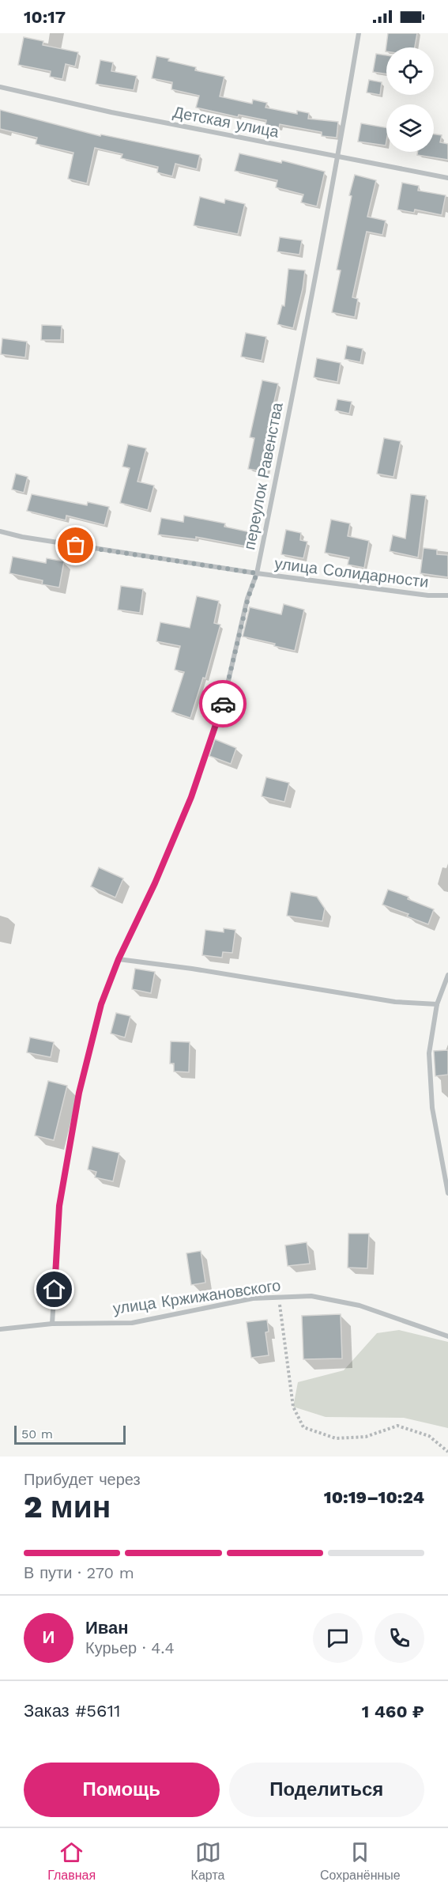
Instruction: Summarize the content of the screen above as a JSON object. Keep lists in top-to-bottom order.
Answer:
{
  "streets": {
    "street": [
      "Детская улица",
      "переулок Равенства",
      "улица Солидарности",
      "улица Кржижановского"
    ]
  },
  "crossings": [
    ["Детская улица", "переулок Равенства"],
    ["переулок Равенства", "улица Солидарности"],
    ["переулок Равенства", "улица Кржижановского"]
  ],
  "scale_bar": "50 m",
  "page": {
    "status": "10:17",
    "scale": "50 m",
    "heading": ["2 мин", "Прибудет через", "10:19–10:24"],
    "panel": [
      "Иван",
      "Курьер · 4.4",
      "Заказ #5611",
      "1 460 ₽"
    ],
    "bar": "В пути · 270 m",
    "round": "И",
    "buttons": ["Помощь", "Поделиться"],
    "tabs": ["Главная", "Карта", "Сохранённые"]
  }
}
